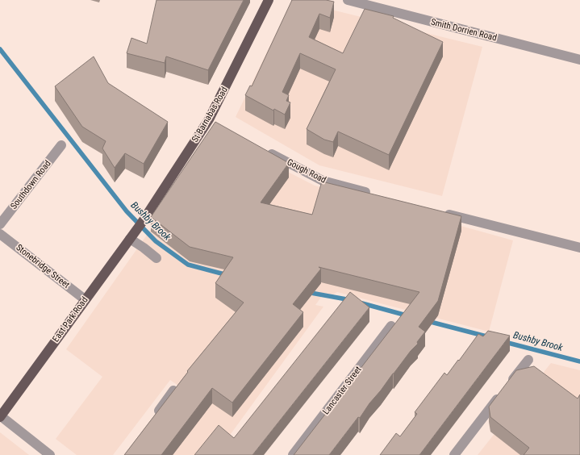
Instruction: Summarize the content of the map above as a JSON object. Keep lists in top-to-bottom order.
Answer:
{
  "streets": {
    "main road": ["St Barnabas Road", "East Park Road"],
    "street": [
      "Smith Dorrien Road",
      "Gough Road",
      "Southdown Road",
      "Stonebridge Street",
      "Lancaster Street"
    ]
  },
  "crossings": [
    ["St Barnabas Road", "East Park Road"],
    ["Stonebridge Street", "East Park Road"]
  ],
  "water": ["Bushby Brook"]
}
